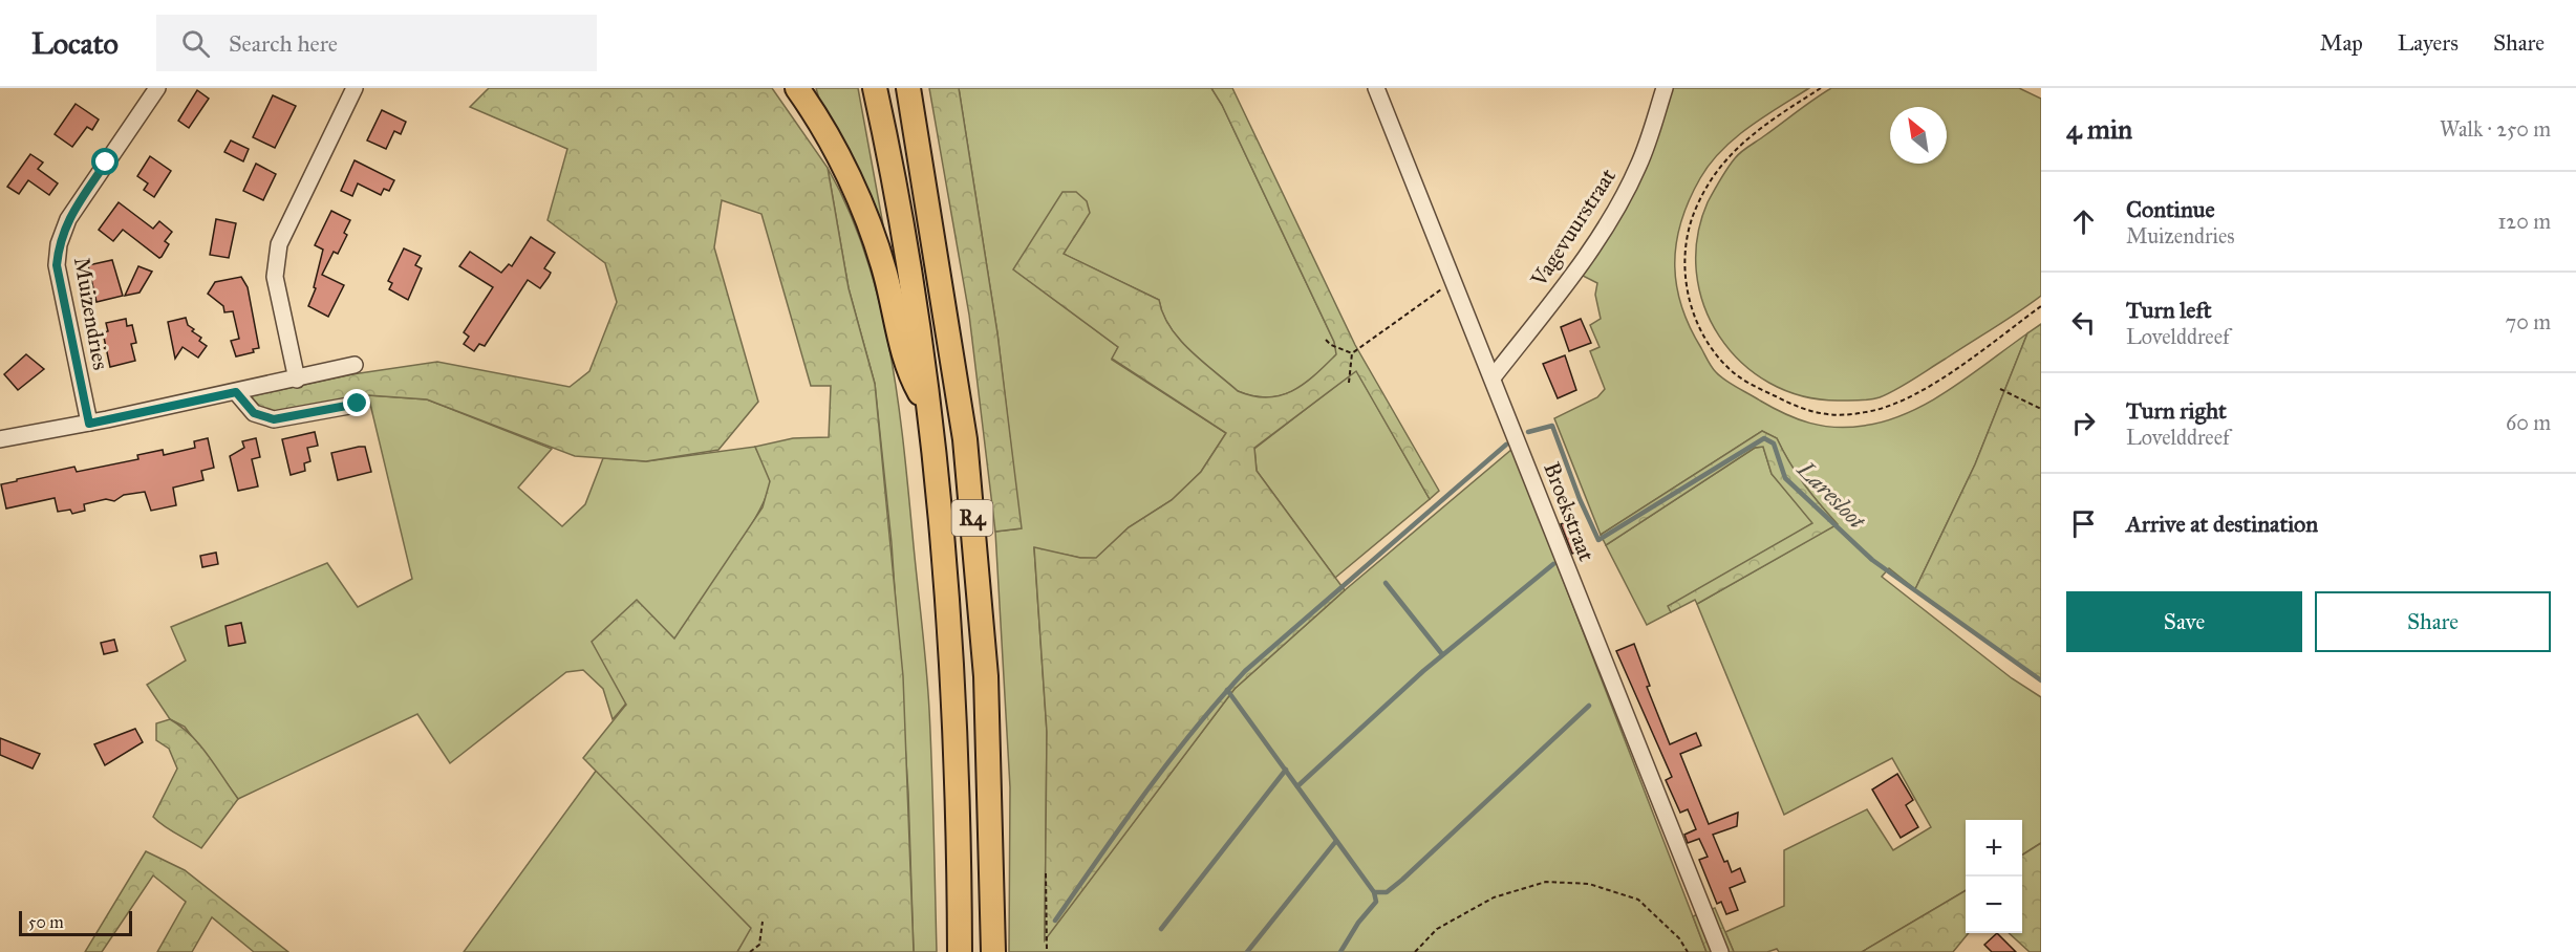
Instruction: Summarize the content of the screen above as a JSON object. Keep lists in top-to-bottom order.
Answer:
{
  "streets": {
    "highway": ["R4"],
    "street": ["Vagevuurstraat", "Muizendries", "Broekstraat"]
  },
  "crossings": [
    ["Vagevuurstraat", "Broekstraat"]
  ],
  "water": ["Laresloot"],
  "scale_bar": "50 m",
  "north": "top left",
  "page": {
    "header": "Locato",
    "search": "Search here",
    "nav": ["Map", "Layers", "Share"],
    "heading": ["4 min", "Walk · 250 m"],
    "list": [
      ["Continue", "Muizendries", "120 m"],
      ["Turn left", "Lovelddreef", "70 m"],
      ["Turn right", "Lovelddreef", "60 m"],
      "Arrive at destination"
    ],
    "buttons": ["Save", "Share"],
    "map_buttons": ["+", "−"],
    "scale": "50 m"
  }
}
